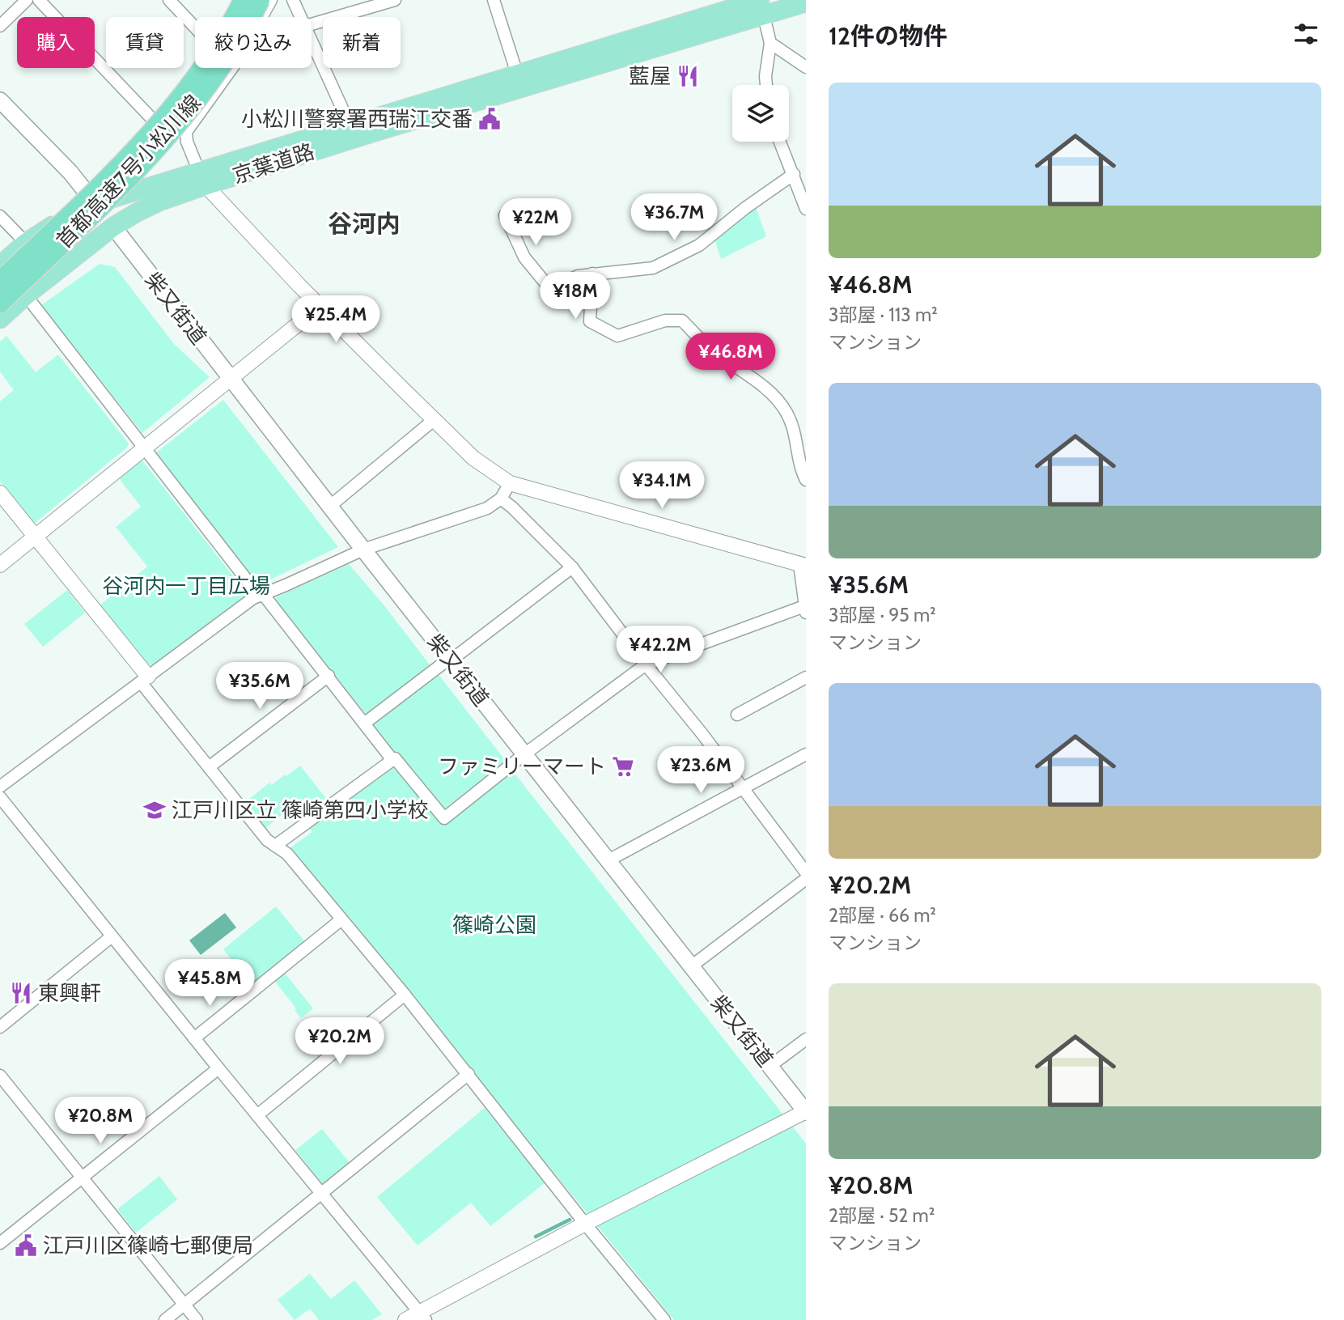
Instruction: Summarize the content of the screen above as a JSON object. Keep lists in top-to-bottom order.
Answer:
{
  "streets": {
    "highway": ["京葉道路", "首都高速7号小松川線"],
    "main road": ["柴又街道"]
  },
  "crossings": [
    ["京葉道路", "柴又街道"]
  ],
  "districts": ["谷河内"],
  "parks": ["谷河内一丁目広場", "篠崎公園"],
  "places": {
    "restaurant": ["藍屋", "東興軒"],
    "public building": ["小松川警察署西瑞江交番", "江戸川区篠崎七郵便局"],
    "supermarket": ["ファミリーマート"],
    "school or university": ["江戸川区立 篠崎第四小学校"]
  },
  "page": {
    "heading": "12件の物件",
    "chip": [
      "購入",
      "賃貸",
      "絞り込み",
      "新着"
    ],
    "list": [
      {
        "name": "¥46.8M",
        "note": "3部屋 · 113 m² · マンション"
      },
      {
        "name": "¥35.6M",
        "note": "3部屋 · 95 m² · マンション"
      },
      {
        "name": "¥20.2M",
        "note": "2部屋 · 66 m² · マンション"
      },
      {
        "name": "¥20.8M",
        "note": "2部屋 · 52 m² · マンション"
      }
    ],
    "price": [
      "¥36.7M",
      "¥22M",
      "¥18M",
      "¥25.4M",
      "¥46.8M",
      "¥34.1M",
      "¥42.2M",
      "¥35.6M",
      "¥23.6M",
      "¥45.8M",
      "¥20.2M",
      "¥20.8M"
    ]
  }
}
